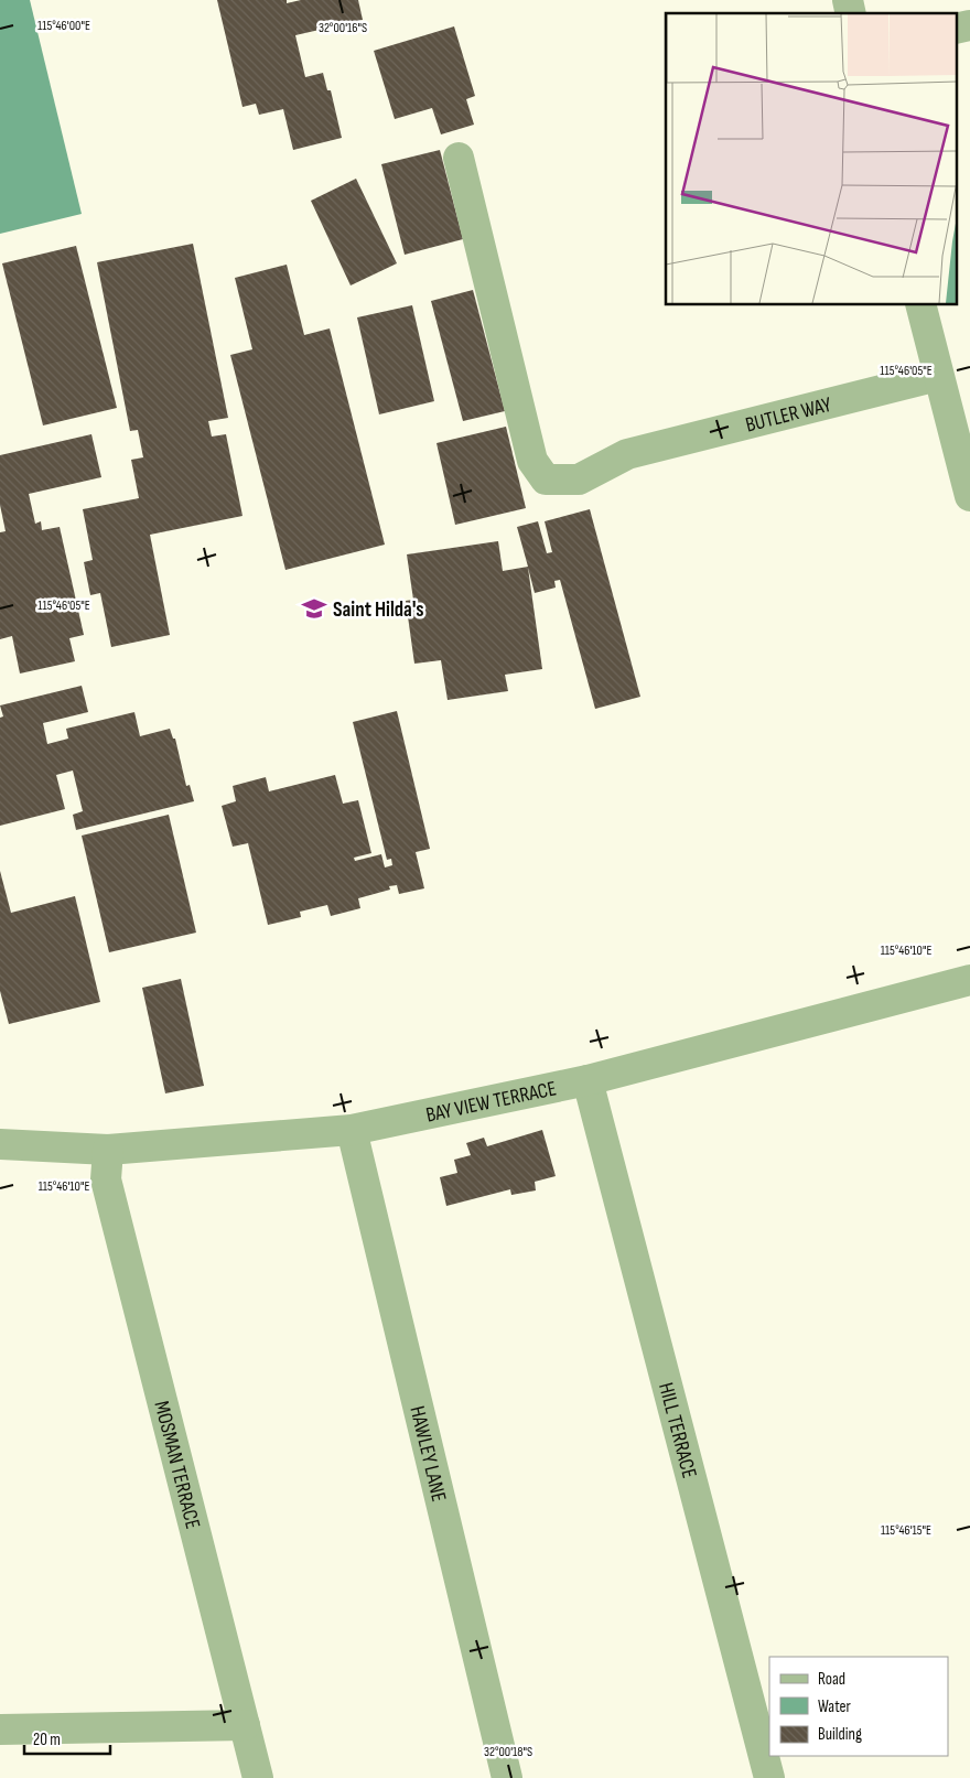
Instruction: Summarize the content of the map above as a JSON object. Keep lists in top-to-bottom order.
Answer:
{
  "streets": {
    "street": [
      "BUTLER WAY",
      "BAY VIEW TERRACE",
      "HILL TERRACE",
      "HAWLEY LANE",
      "MOSMAN TERRACE"
    ]
  },
  "crossings": [
    ["BAY VIEW TERRACE", "HILL TERRACE"],
    ["BAY VIEW TERRACE", "HAWLEY LANE"],
    ["BAY VIEW TERRACE", "MOSMAN TERRACE"]
  ],
  "places": {
    "school or university": ["Saint Hilda's"]
  },
  "legend": ["Road", "Water", "Building"],
  "scale_bar": "20 m",
  "coordinates": [
    "115°46'00\"E",
    "32°00'16\"S",
    "115°46'05\"E",
    "115°46'10\"E",
    "115°46'15\"E",
    "32°00'18\"S"
  ]
}
